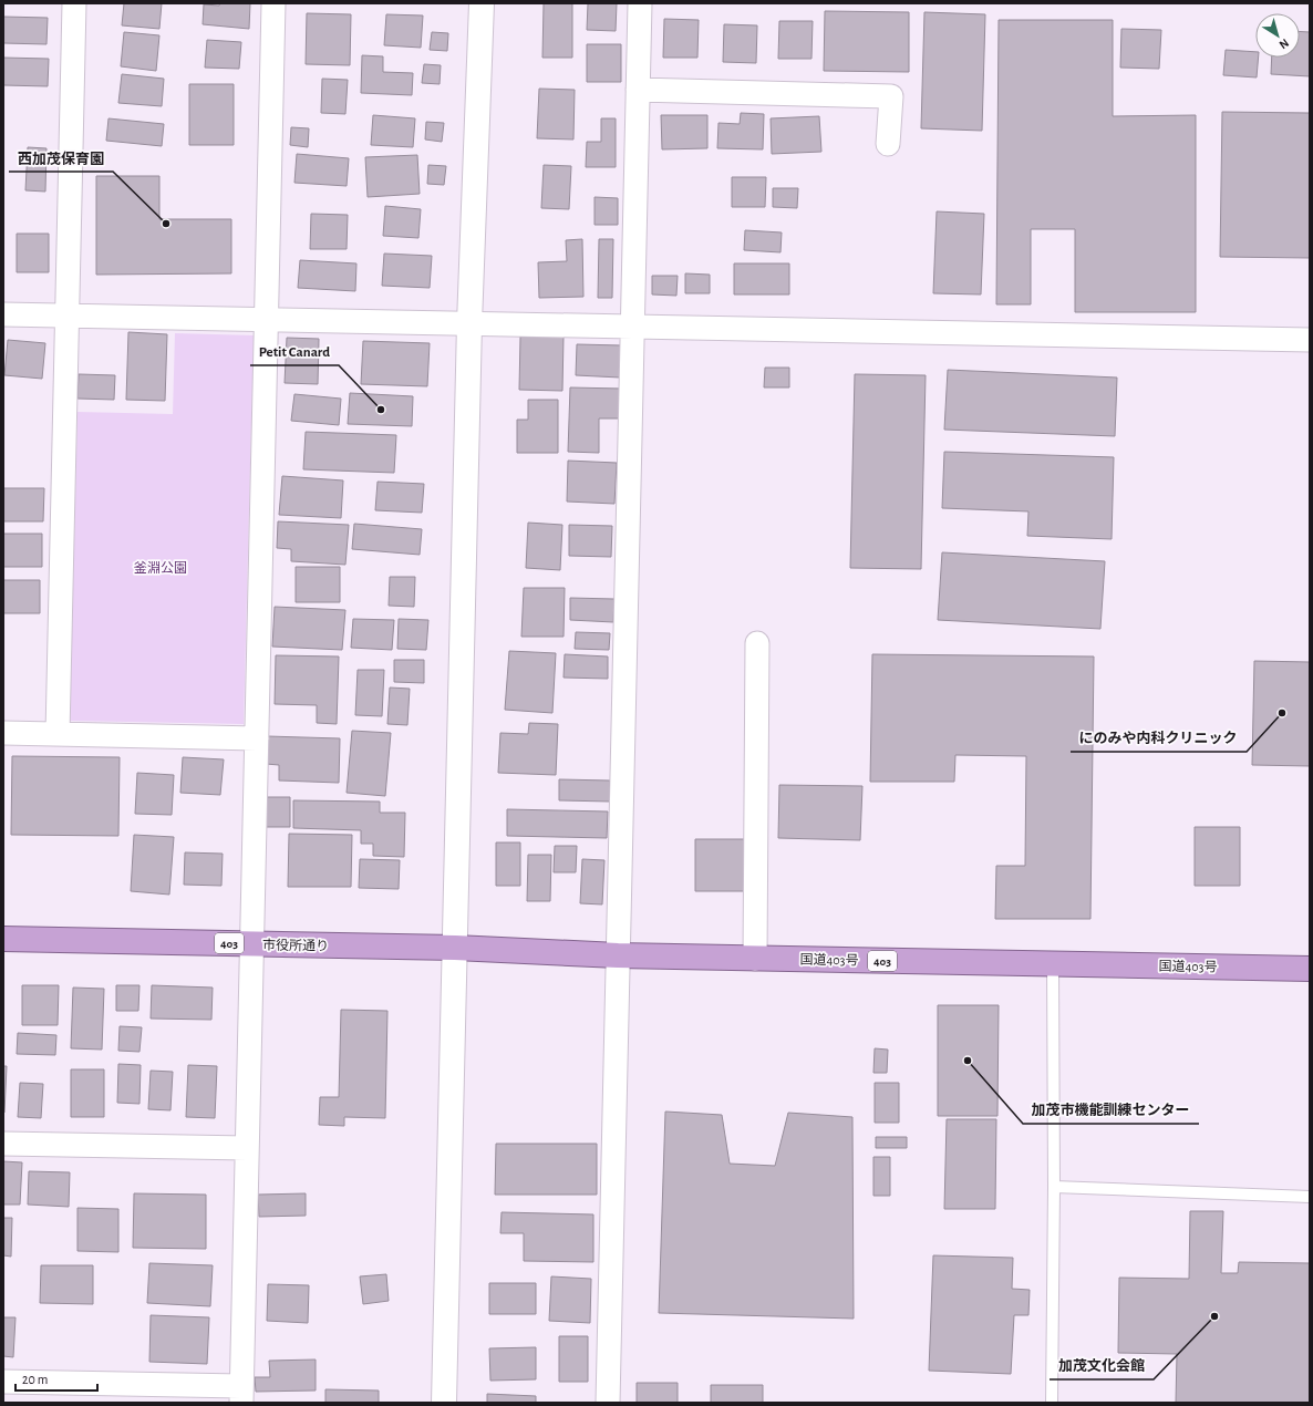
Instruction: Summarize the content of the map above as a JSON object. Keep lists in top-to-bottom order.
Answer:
{
  "streets": {
    "highway": ["403", "市役所通り", "国道403号"]
  },
  "crossings": [
    ["市役所通り", "国道403号"]
  ],
  "parks": ["釜淵公園"],
  "places": [
    "西加茂保育園",
    "Petit Canard",
    "にのみや内科クリニック",
    "加茂市機能訓練センター",
    "加茂文化会館"
  ],
  "scale_bar": "20 m",
  "north": "bottom right"
}
